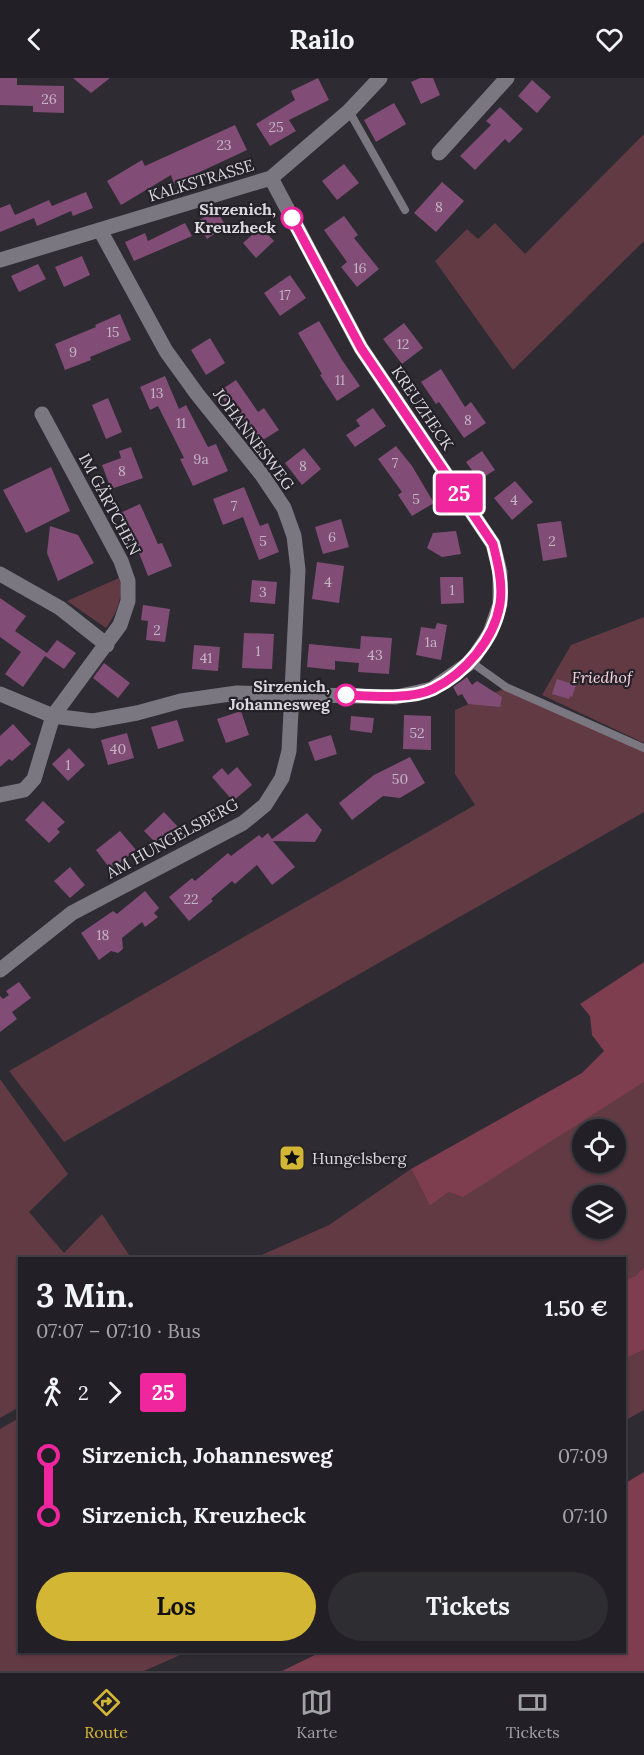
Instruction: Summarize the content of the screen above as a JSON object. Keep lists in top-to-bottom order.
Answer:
{
  "streets": {
    "street": [
      "KALKSTRASSE",
      "KREUZHECK",
      "JOHANNESWEG",
      "IM GÄRTCHEN",
      "AM HUNGELSBERG"
    ]
  },
  "crossings": [
    ["KALKSTRASSE", "KREUZHECK"],
    ["KALKSTRASSE", "JOHANNESWEG"],
    ["JOHANNESWEG", "AM HUNGELSBERG"]
  ],
  "parks": ["Friedhof"],
  "places": {
    "other": ["Sirzenich, Kreuzheck", "Sirzenich, Johannesweg"],
    "place": ["Hungelsberg"]
  },
  "lines": ["bus line 25"],
  "house_numbers": [
    "26",
    "25",
    "23",
    "8",
    "16",
    "17",
    "15",
    "12",
    "9",
    "11",
    "13",
    "8",
    "11",
    "9a",
    "7",
    "8",
    "8",
    "5",
    "4",
    "7",
    "6",
    "5",
    "2",
    "4",
    "1",
    "3",
    "2",
    "1a",
    "1",
    "43",
    "41",
    "52",
    "40",
    "1",
    "50",
    "22",
    "18"
  ],
  "page": {
    "header": "Railo",
    "on_map": "25",
    "heading": ["3 Min.", "07:07 – 07:10 · Bus", "1.50 €"],
    "legs": ["2", "25"],
    "list": [
      {
        "name": "Sirzenich, Johannesweg",
        "value": "07:09"
      },
      {
        "name": "Sirzenich, Kreuzheck",
        "value": "07:10"
      }
    ],
    "buttons": ["Los", "Tickets"],
    "tabs": ["Route", "Karte", "Tickets"]
  }
}
